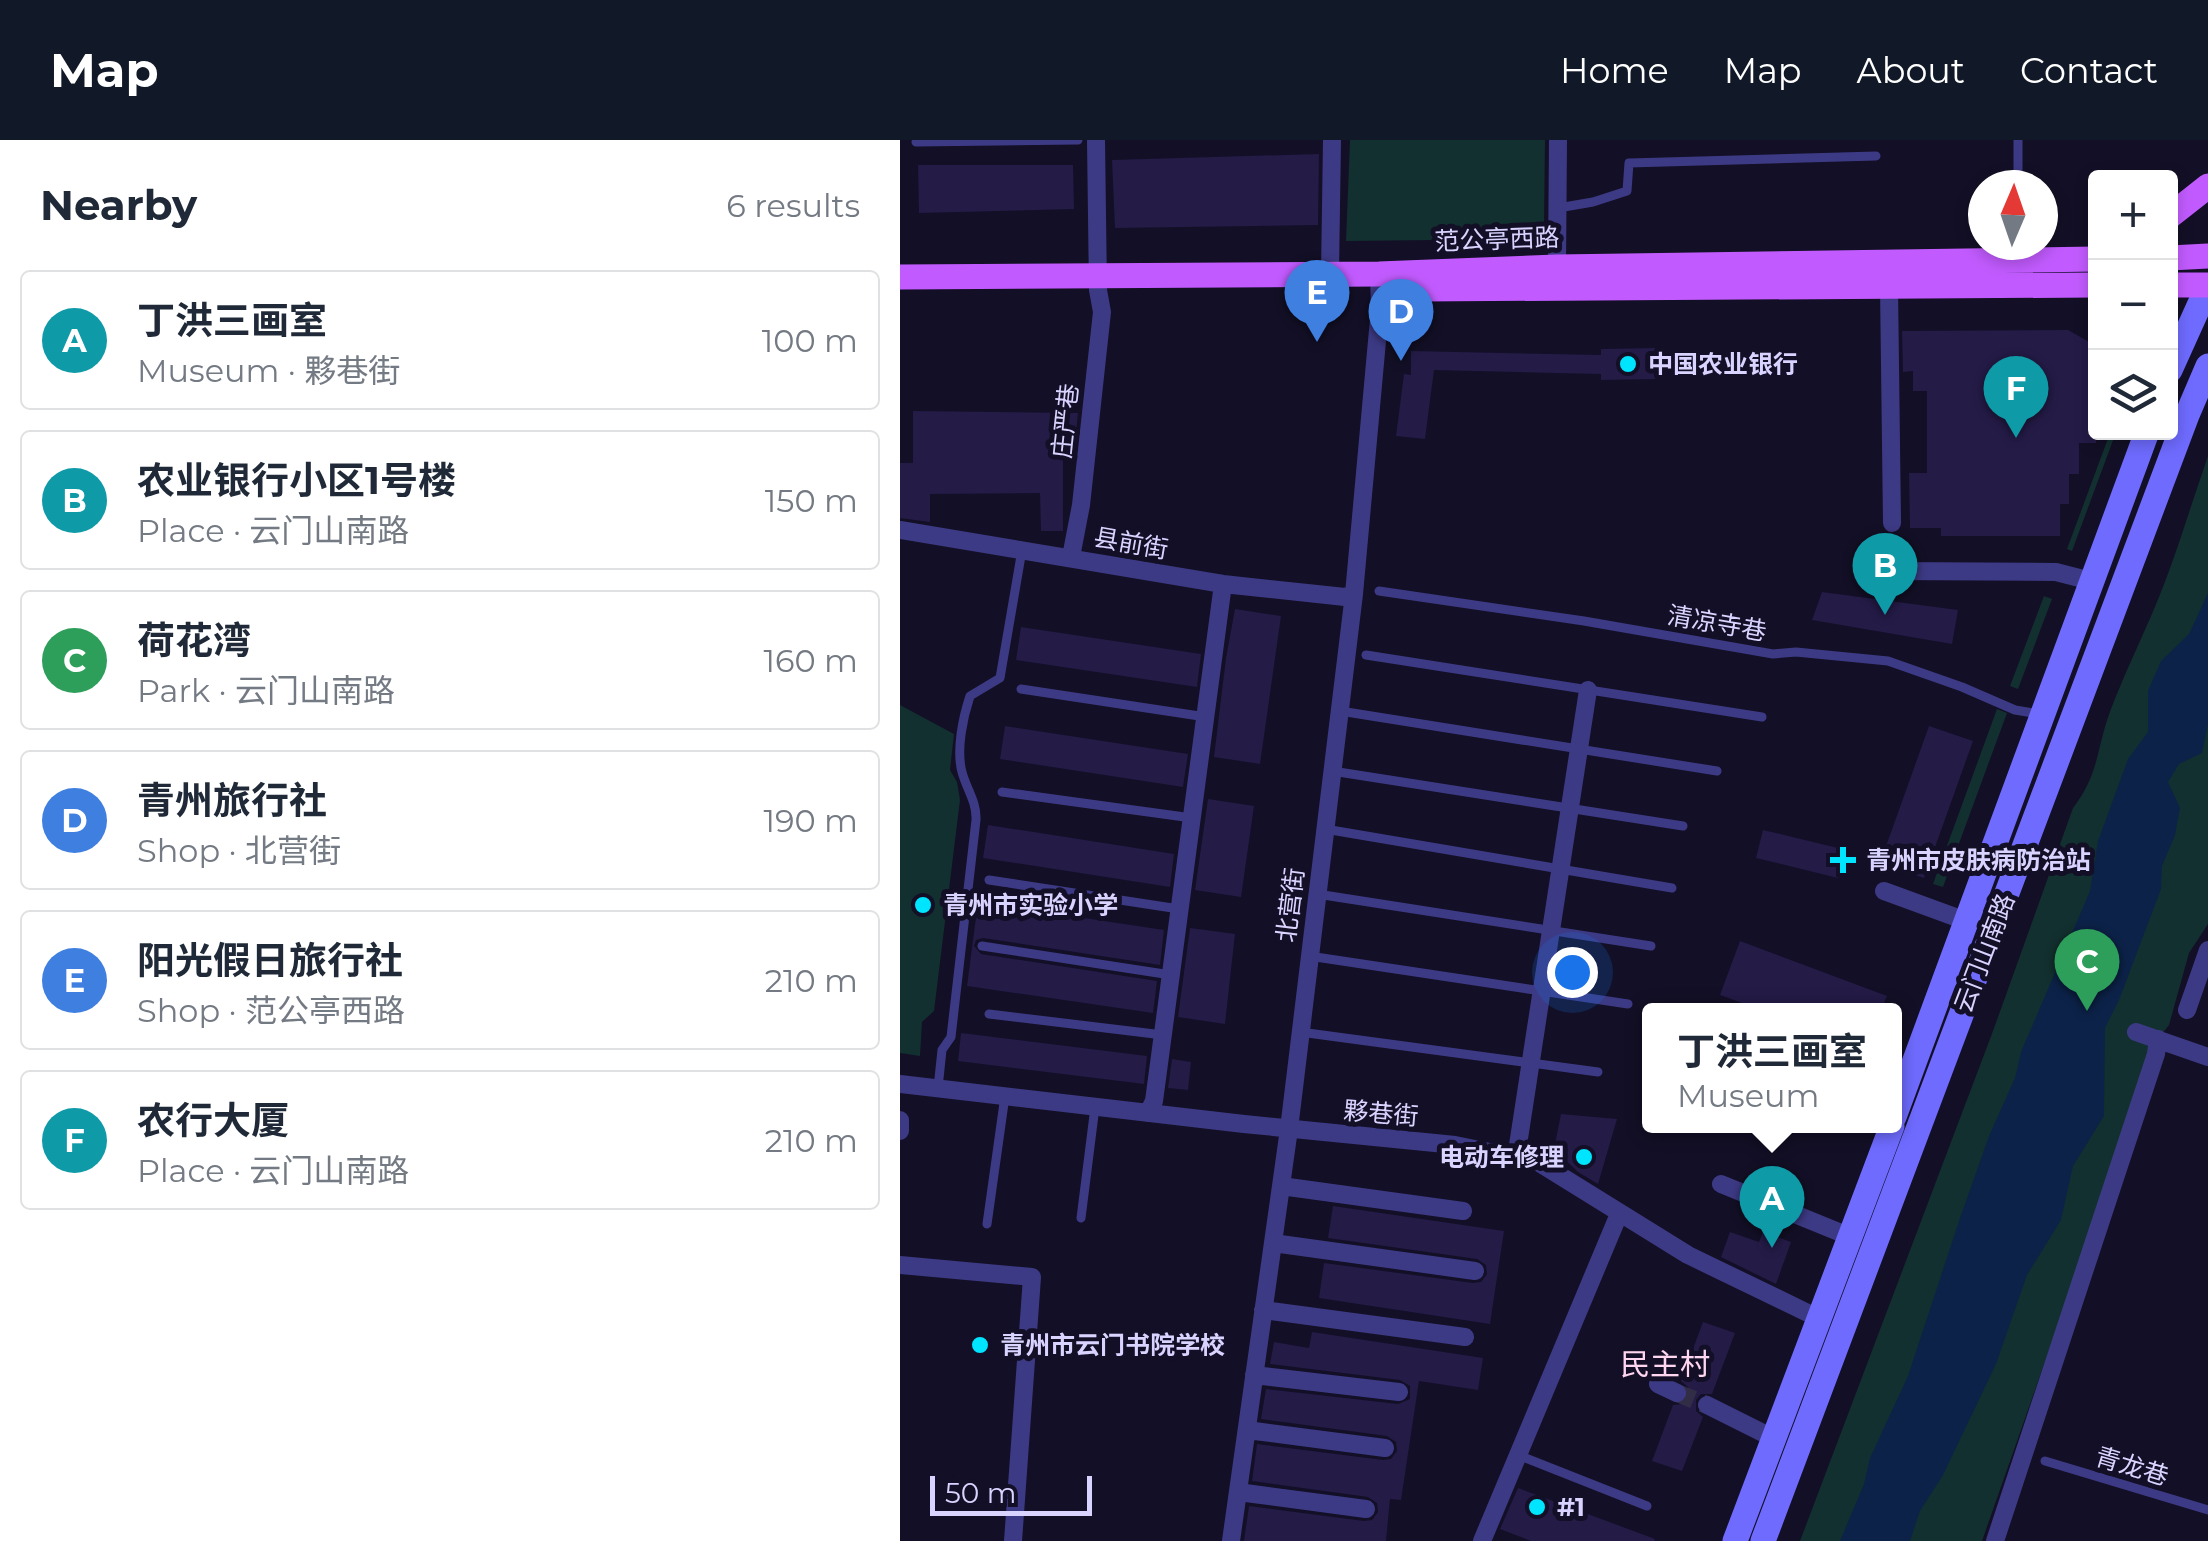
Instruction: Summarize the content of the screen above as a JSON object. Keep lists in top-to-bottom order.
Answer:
{
  "streets": {
    "main road": ["范公亭西路", "云门山南路"],
    "street": [
      "庄严巷",
      "县前街",
      "北营街",
      "夥巷街"
    ],
    "lane": ["清凉寺巷", "青龙巷"]
  },
  "crossings": [
    ["范公亭西路", "庄严巷"],
    ["范公亭西路", "北营街"],
    ["庄严巷", "县前街"],
    ["县前街", "北营街"],
    ["清凉寺巷", "云门山南路"],
    ["北营街", "夥巷街"]
  ],
  "districts": ["民主村"],
  "places": {
    "other": [
      "中国农业银行",
      "青州市实验小学",
      "电动车修理",
      "青州市云门书院学校",
      "#1"
    ],
    "health": ["青州市皮肤病防治站"]
  },
  "scale_bar": "50 m",
  "north": "top",
  "page": {
    "header": "Map",
    "nav": [
      "Home",
      "Map",
      "About",
      "Contact"
    ],
    "heading": ["Nearby", "6 results"],
    "map_buttons": ["+", "−"],
    "pins": [
      "E",
      "D",
      "F",
      "B",
      "C",
      "A"
    ],
    "list": [
      {
        "mark": "A",
        "name": "丁洪三画室",
        "note": "Museum · 夥巷街",
        "value": "100 m"
      },
      {
        "mark": "B",
        "name": "农业银行小区1号楼",
        "note": "Place · 云门山南路",
        "value": "150 m"
      },
      {
        "mark": "C",
        "name": "荷花湾",
        "note": "Park · 云门山南路",
        "value": "160 m"
      },
      {
        "mark": "D",
        "name": "青州旅行社",
        "note": "Shop · 北营街",
        "value": "190 m"
      },
      {
        "mark": "E",
        "name": "阳光假日旅行社",
        "note": "Shop · 范公亭西路",
        "value": "210 m"
      },
      {
        "mark": "F",
        "name": "农行大厦",
        "note": "Place · 云门山南路",
        "value": "210 m"
      }
    ],
    "popup": ["丁洪三画室", "Museum"],
    "scale": "50 m"
  }
}
